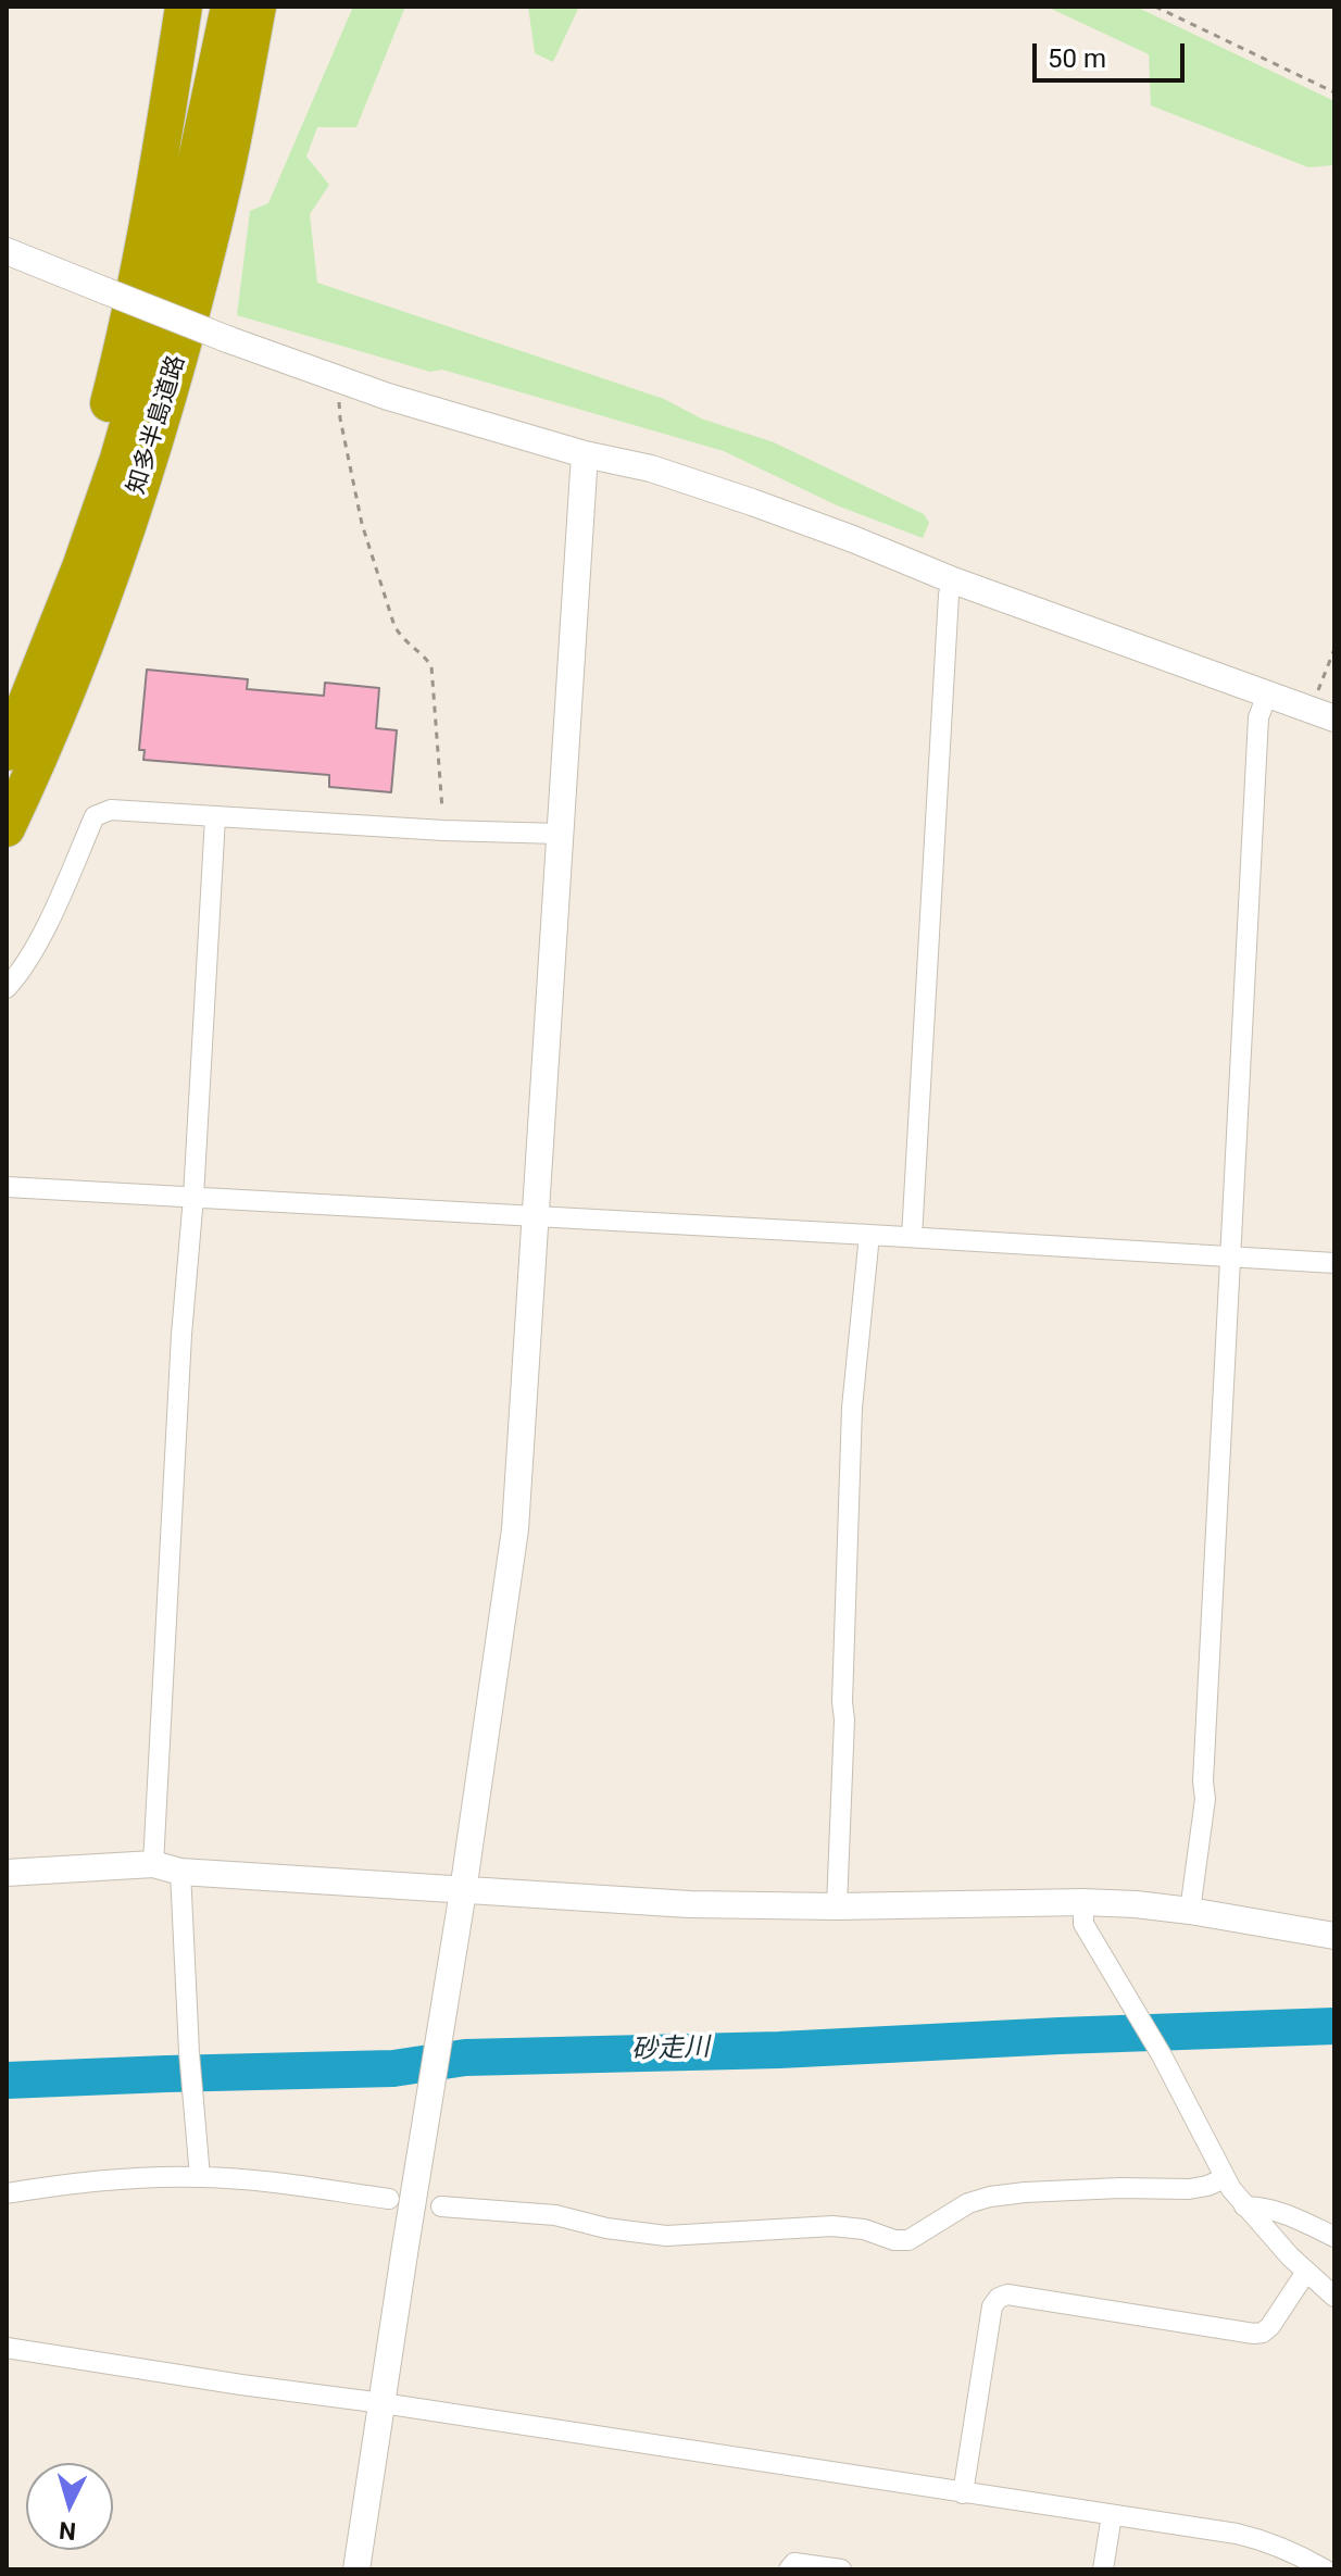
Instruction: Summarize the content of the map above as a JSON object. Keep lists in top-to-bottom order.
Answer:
{
  "streets": {
    "highway": ["知多半島道路"]
  },
  "water": ["砂走川"],
  "scale_bar": "50 m",
  "north": "bottom"
}
